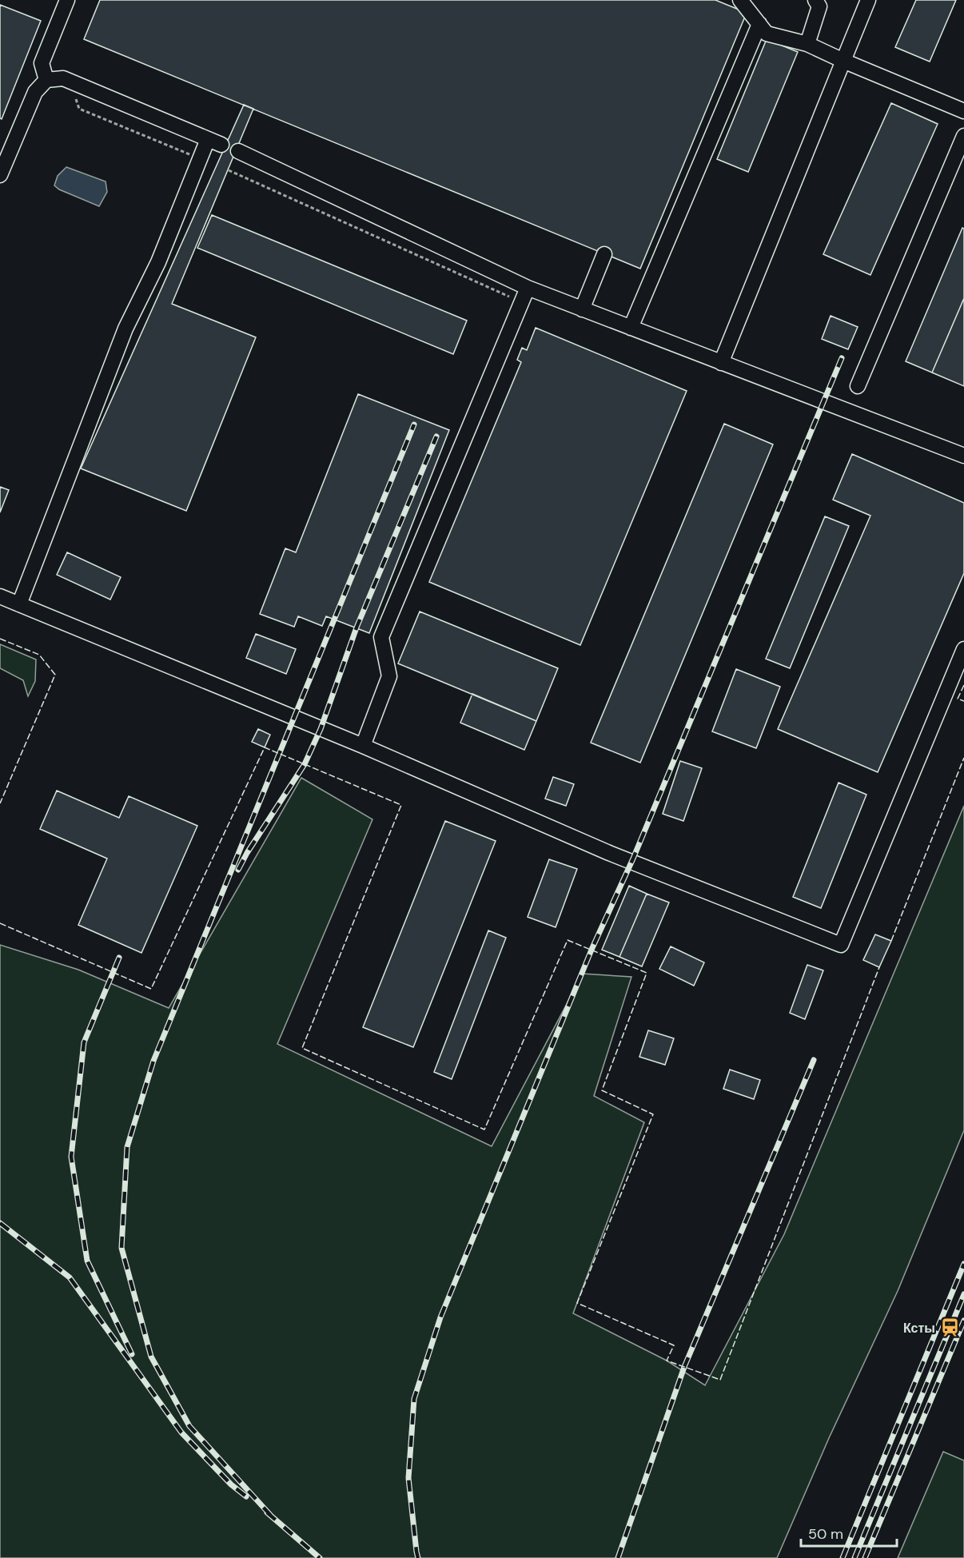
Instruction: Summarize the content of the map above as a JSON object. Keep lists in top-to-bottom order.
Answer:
{
  "places": {
    "station": ["Ксты"]
  },
  "scale_bar": "50 m"
}
